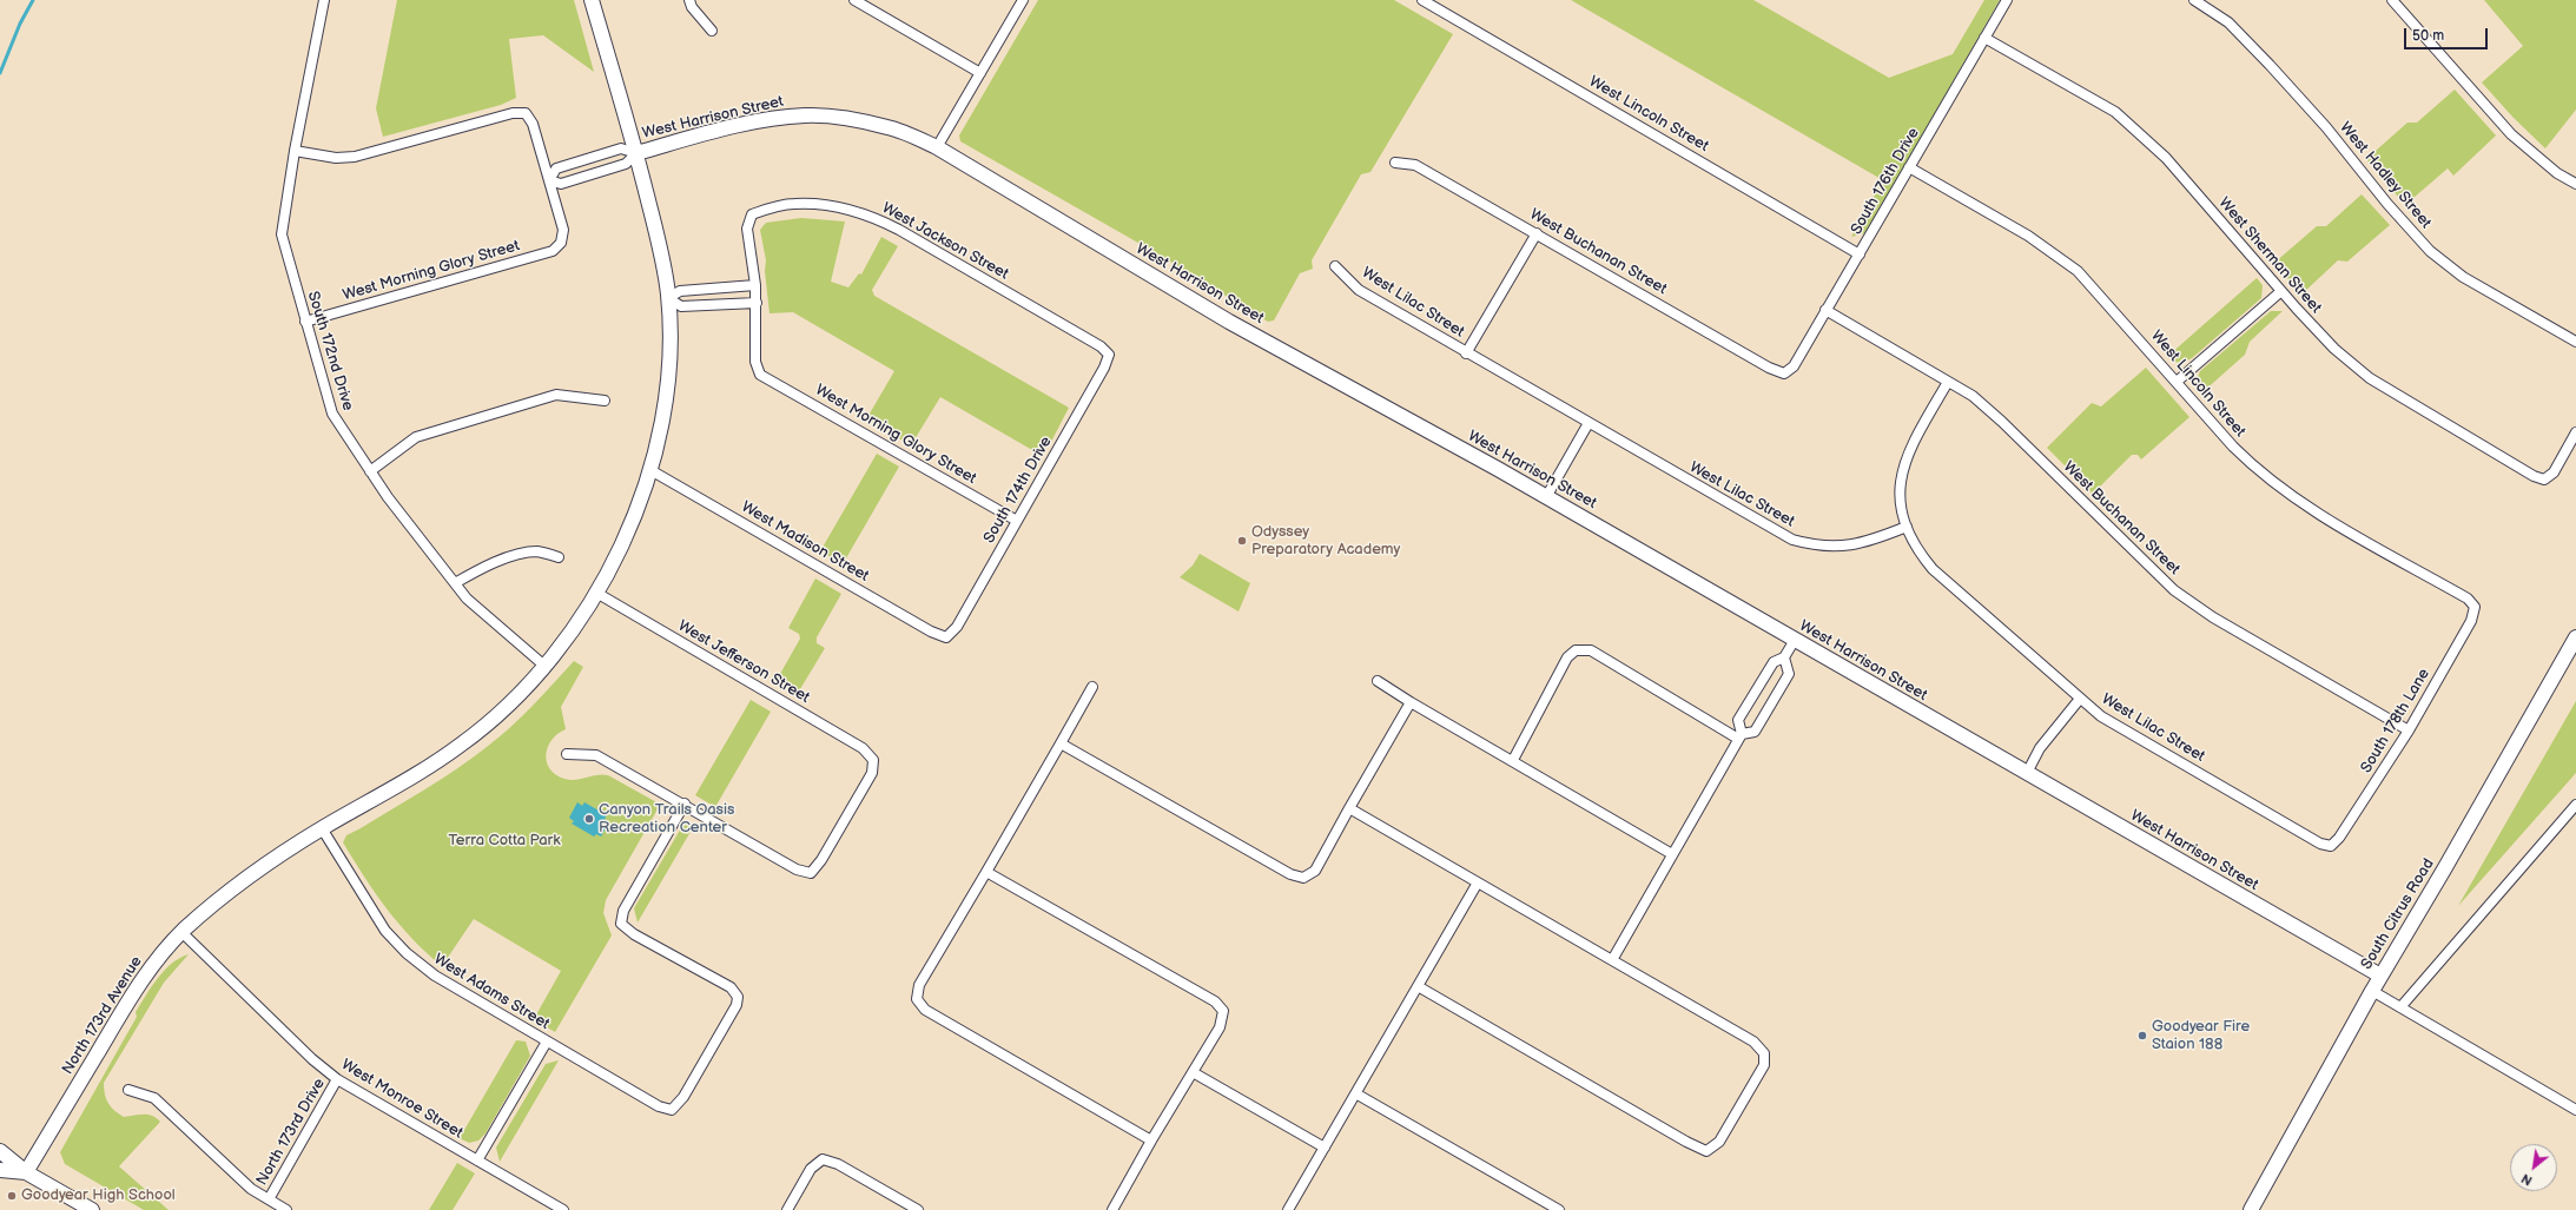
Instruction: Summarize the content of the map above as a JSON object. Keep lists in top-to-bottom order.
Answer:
{
  "streets": {
    "street": [
      "West Lincoln Street",
      "West Harrison Street",
      "West Hadley Street",
      "South 176th Drive",
      "West Jackson Street",
      "West Buchanan Street",
      "West Sherman Street",
      "West Morning Glory Street",
      "West Lilac Street",
      "South 172nd Drive",
      "South 174th Drive",
      "West Madison Street",
      "West Jefferson Street",
      "South 178th Lane",
      "South Citrus Road",
      "West Adams Street",
      "North 173rd Avenue",
      "West Monroe Street",
      "North 173rd Drive"
    ]
  },
  "crossings": [
    ["West Lincoln Street", "South 176th Drive"],
    ["West Lincoln Street", "South 178th Lane"],
    ["West Harrison Street", "West Morning Glory Street"],
    ["West Harrison Street", "South Citrus Road"],
    ["West Harrison Street", "North 173rd Avenue"],
    ["South 176th Drive", "West Buchanan Street"],
    ["South 176th Drive", "West Sherman Street"],
    ["West Jackson Street", "South 174th Drive"],
    ["West Buchanan Street", "South 178th Lane"],
    ["West Morning Glory Street", "South 172nd Drive"],
    ["West Morning Glory Street", "South 174th Drive"],
    ["West Lilac Street", "South 178th Lane"],
    ["South 172nd Drive", "North 173rd Avenue"],
    ["South 174th Drive", "West Madison Street"],
    ["West Madison Street", "North 173rd Avenue"],
    ["West Jefferson Street", "West Adams Street"],
    ["West Jefferson Street", "North 173rd Avenue"],
    ["West Adams Street", "North 173rd Avenue"],
    ["North 173rd Avenue", "West Monroe Street"],
    ["West Monroe Street", "North 173rd Drive"]
  ],
  "parks": ["Terra Cotta Park"],
  "places": [
    "Odyssey Preparatory Academy",
    "Canyon Trails Oasis Recreation Center",
    "Goodyear Fire Staion 188",
    "Goodyear High School"
  ],
  "scale_bar": "50 m",
  "north": "bottom left"
}
